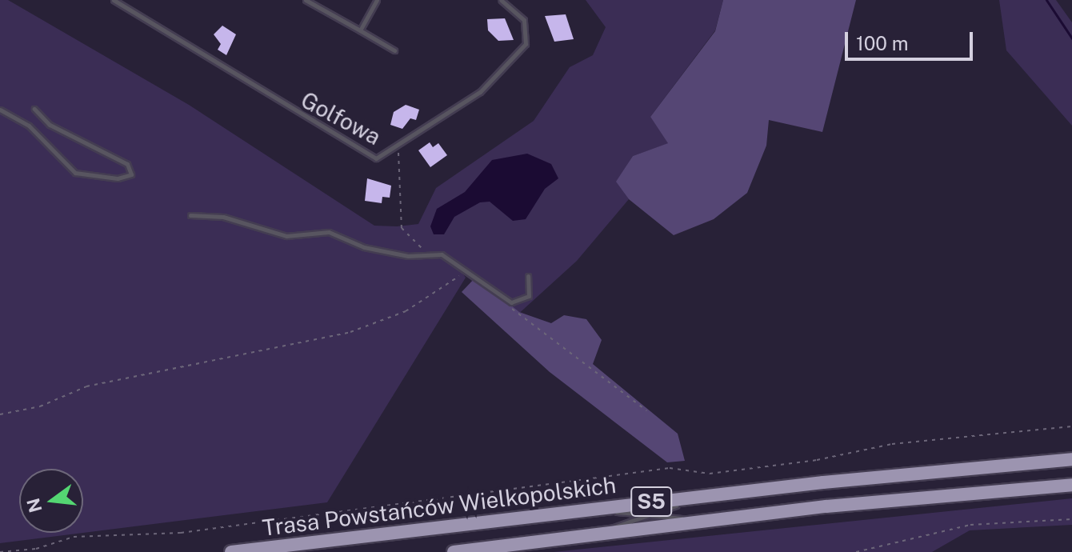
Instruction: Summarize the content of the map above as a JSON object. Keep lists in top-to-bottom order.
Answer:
{
  "streets": {
    "highway": ["S5", "Trasa Powstańców Wielkopolskich"],
    "lane": ["Golfowa"]
  },
  "scale_bar": "100 m",
  "north": "left"
}
